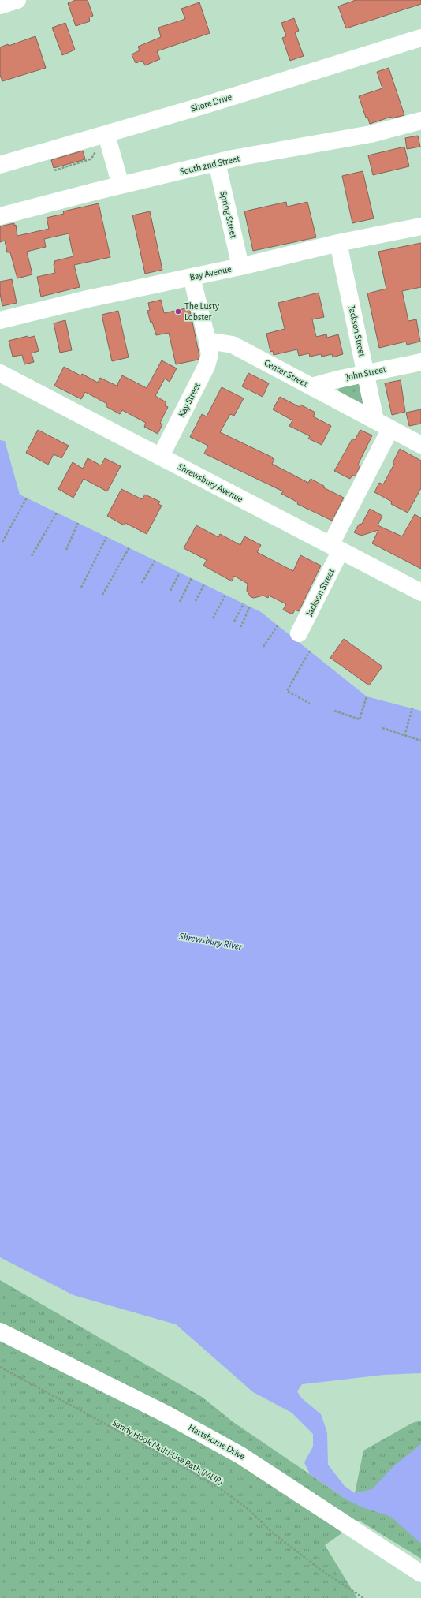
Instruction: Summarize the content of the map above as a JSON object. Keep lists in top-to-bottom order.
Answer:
{
  "streets": {
    "main road": [
      "Shore Drive",
      "South 2nd Street",
      "Spring Street",
      "Bay Avenue",
      "Jackson Street",
      "Center Street",
      "John Street",
      "Kay Street",
      "Shrewsbury Avenue",
      "Hartshorne Drive"
    ],
    "path": ["Sandy Hook Multi-Use Path (MUP)"]
  },
  "crossings": [
    ["South 2nd Street", "Spring Street"],
    ["Spring Street", "Bay Avenue"],
    ["Bay Avenue", "Jackson Street"],
    ["Jackson Street", "Center Street"],
    ["Jackson Street", "John Street"],
    ["Jackson Street", "Shrewsbury Avenue"],
    ["Center Street", "John Street"],
    ["Center Street", "Kay Street"],
    ["Kay Street", "Shrewsbury Avenue"]
  ],
  "water": ["Shrewsbury River"],
  "places": ["The Lusty Lobster"]
}
